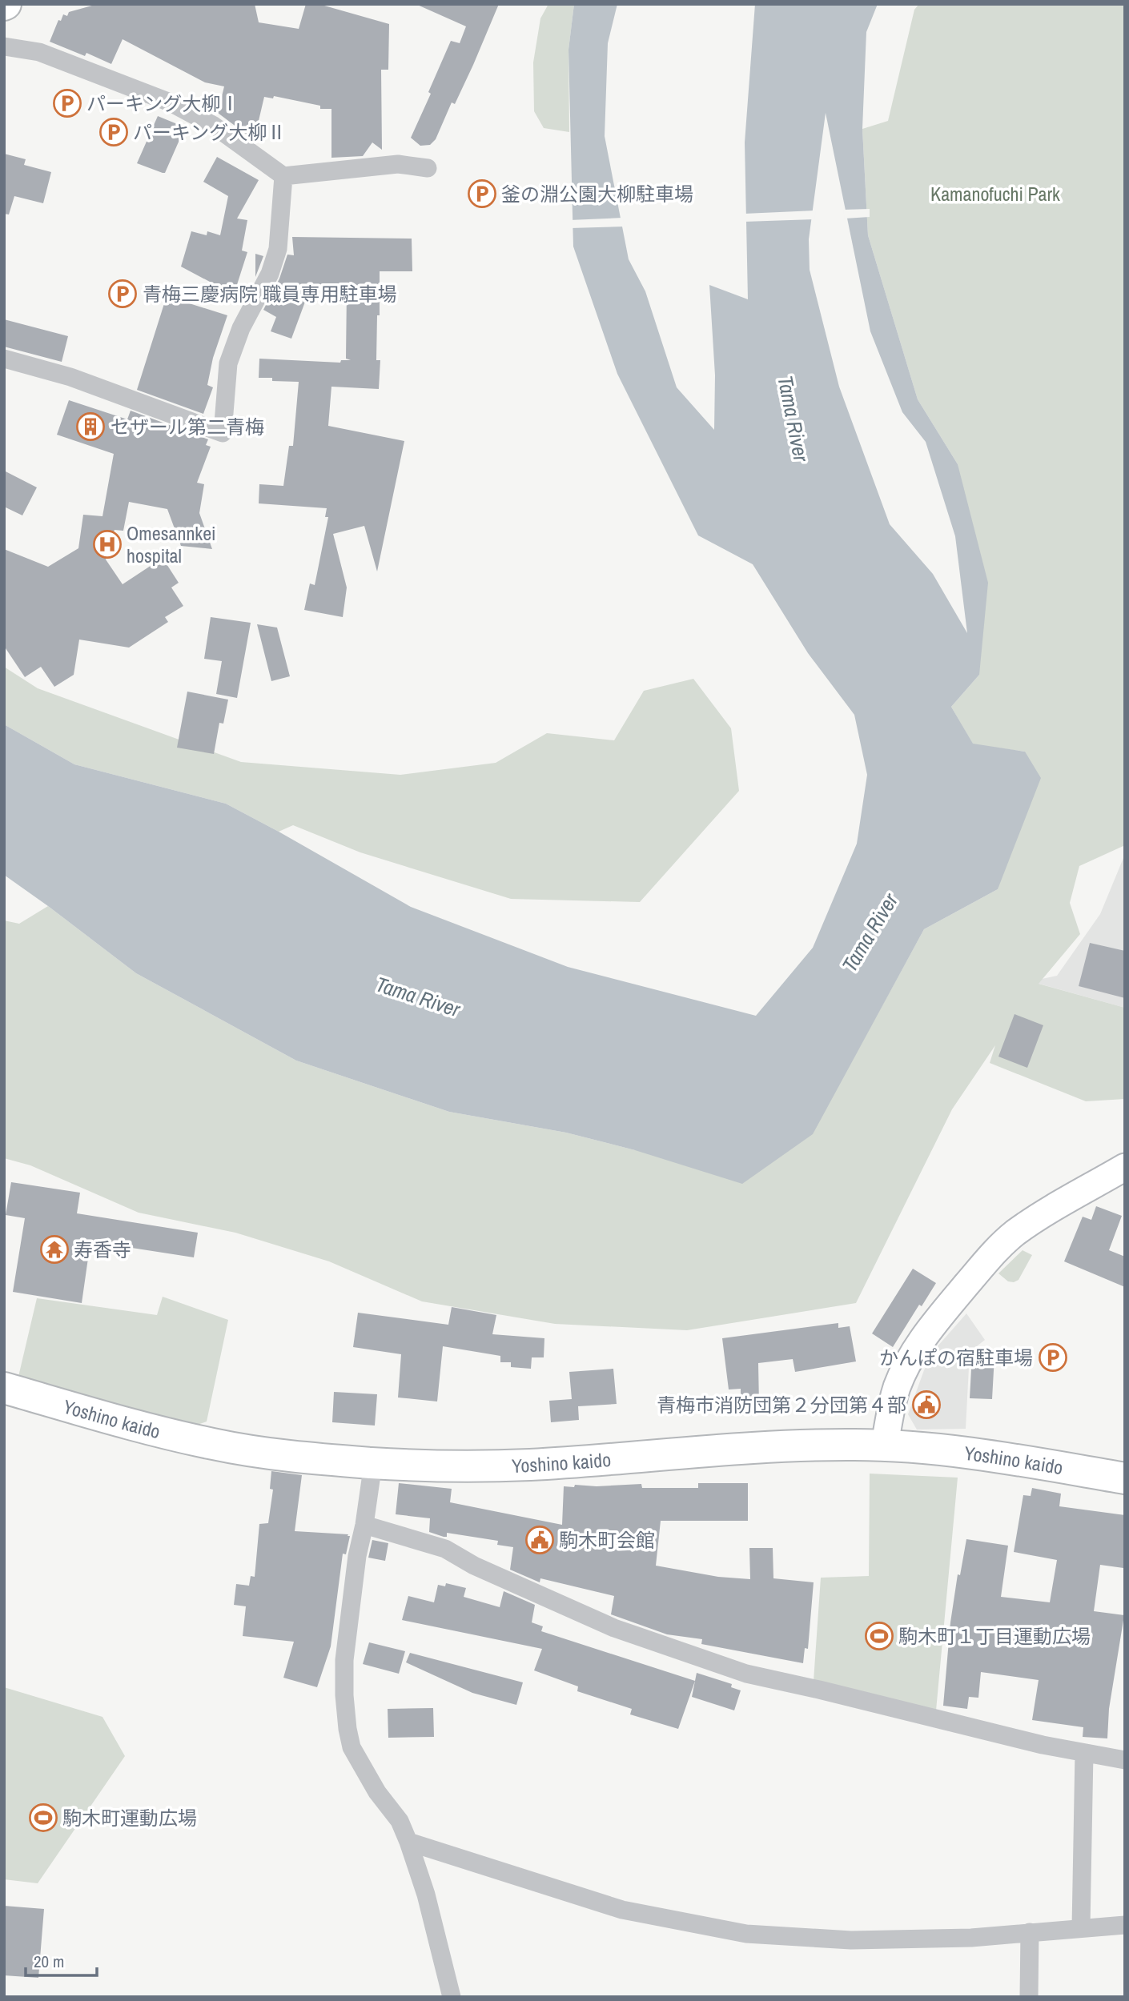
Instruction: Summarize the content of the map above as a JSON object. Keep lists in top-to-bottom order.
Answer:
{
  "streets": {
    "highway": ["Yoshino kaido"]
  },
  "water": ["Tama River"],
  "parks": ["Kamanofuchi Park"],
  "places": {
    "parking": [
      "パーキング大柳Ⅰ",
      "パーキング大柳Ⅱ",
      "釜の淵公園大柳駐車場",
      "青梅三慶病院 職員専用駐車場",
      "かんぽの宿駐車場"
    ],
    "building": ["セザール第二青梅"],
    "hospital": ["Omesannkei hospital"],
    "temple": ["寿香寺"],
    "public building": ["青梅市消防団第２分団第４部", "駒木町会館"],
    "sports": ["駒木町１丁目運動広場", "駒木町運動広場"]
  },
  "scale_bar": "20 m"
}
